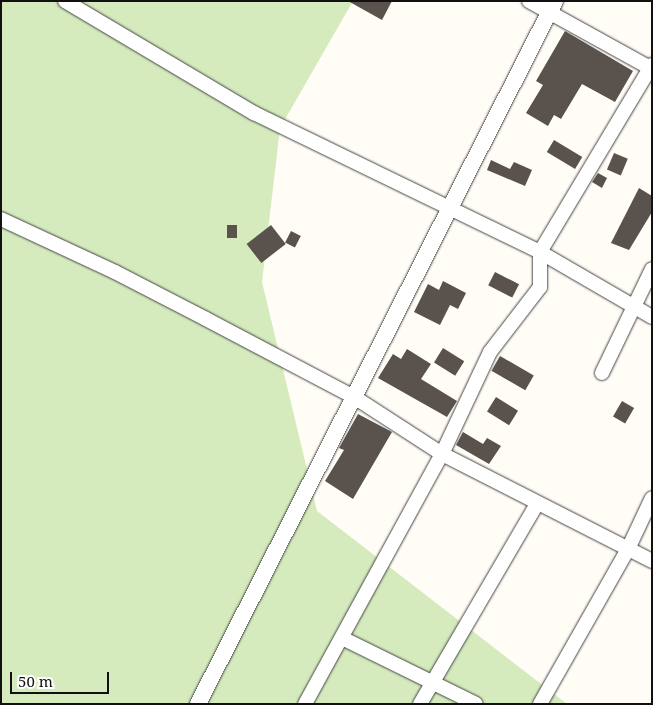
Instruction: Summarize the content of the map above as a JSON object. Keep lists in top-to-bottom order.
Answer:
{
  "scale_bar": "50 m"
}
